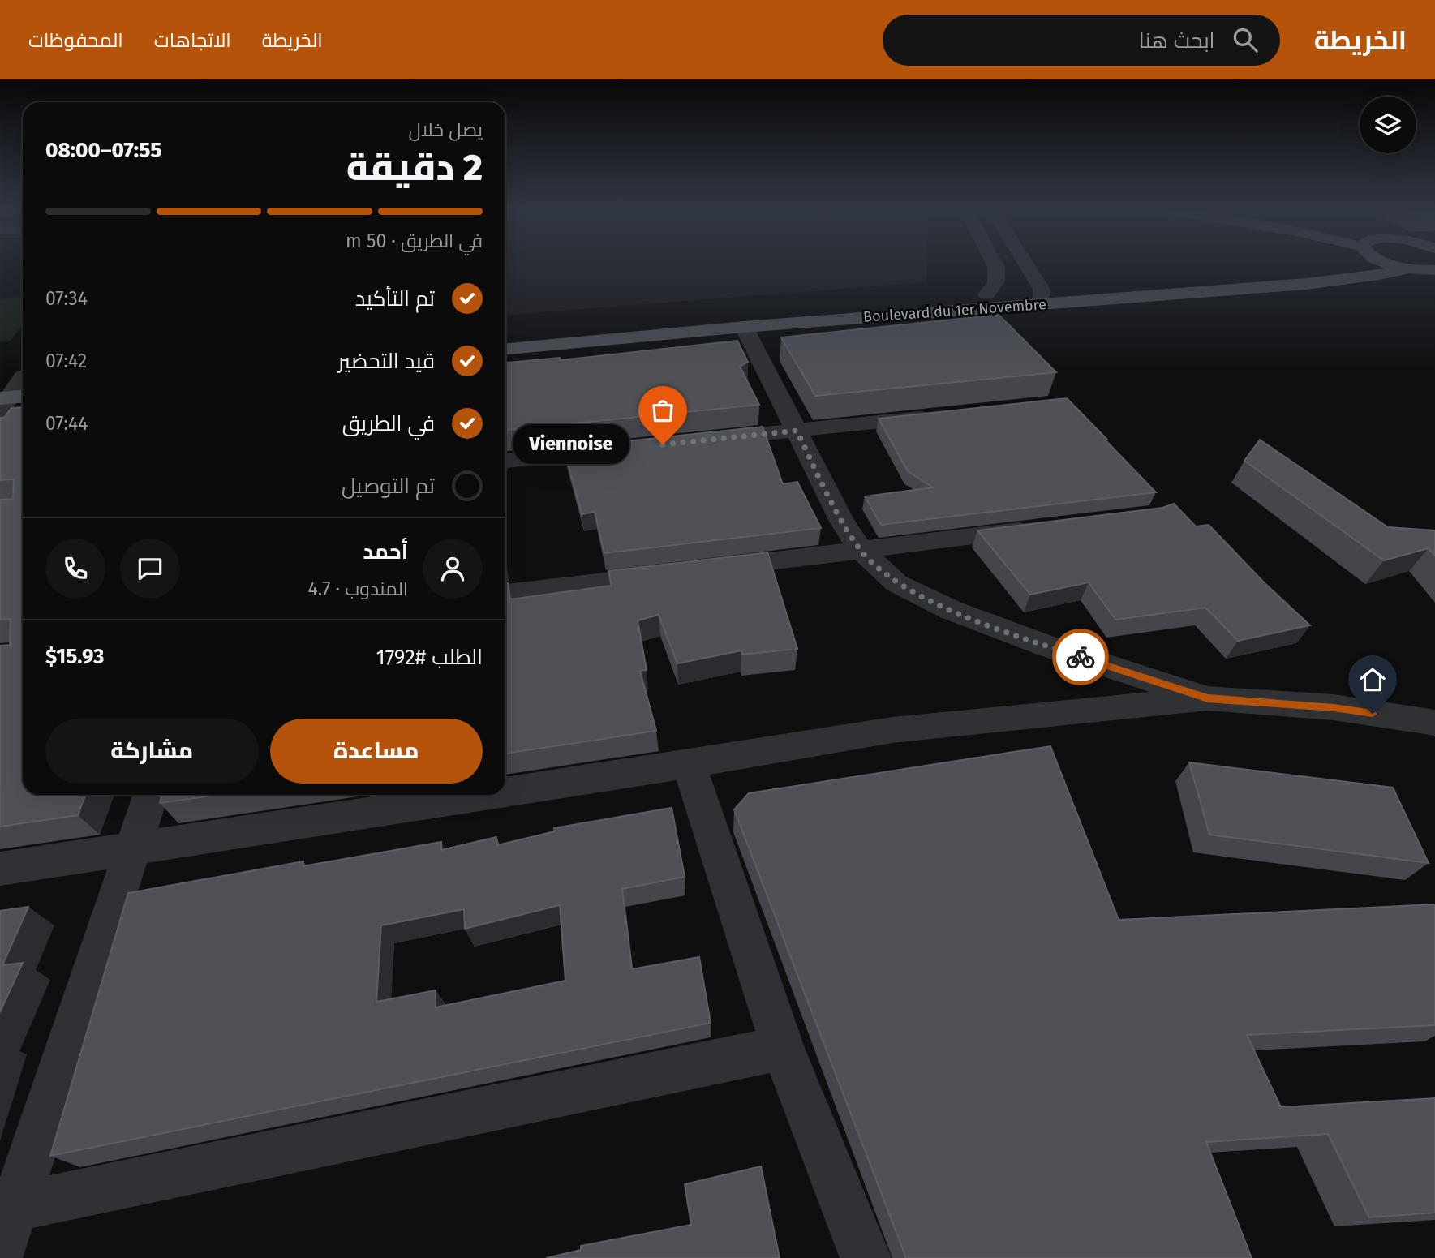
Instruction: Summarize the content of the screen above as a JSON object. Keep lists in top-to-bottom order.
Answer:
{
  "streets": {
    "main road": ["Boulevard du 1er Novembre"]
  },
  "places": ["Viennoise"],
  "page": {
    "header": "الخريطة",
    "search": "ابحث هنا",
    "nav": ["الخريطة", "الاتجاهات", "المحفوظات"],
    "heading": ["2 دقيقة", "يصل خلال", "07:55–08:00"],
    "panel": [
      "أحمد",
      "المندوب · 4.7",
      "الطلب #1792",
      "$15.93"
    ],
    "bar": "في الطريق · 50 m",
    "list": [
      ["تم التأكيد", "07:34"],
      ["قيد التحضير", "07:42"],
      ["في الطريق", "07:44"],
      "تم التوصيل"
    ],
    "bubble": "Viennoise",
    "buttons": ["مساعدة", "مشاركة"]
  }
}
